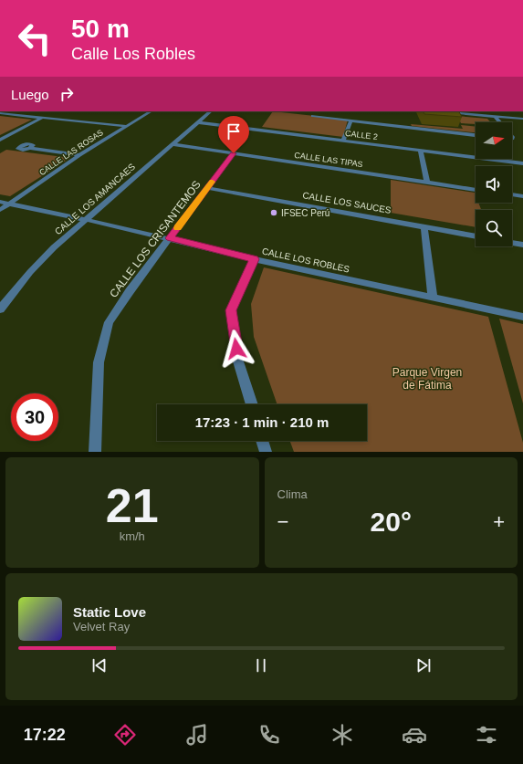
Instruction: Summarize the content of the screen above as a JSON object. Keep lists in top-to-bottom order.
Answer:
{
  "streets": {
    "street": [
      "CALLE 2",
      "CALLE LAS ROSAS",
      "CALLE LAS TIPAS",
      "CALLE LOS AMANCAES",
      "CALLE LOS SAUCES",
      "CALLE LOS CRISANTEMOS",
      "CALLE LOS ROBLES"
    ]
  },
  "crossings": [
    ["CALLE 2", "CALLE LOS AMANCAES"],
    ["CALLE LAS ROSAS", "CALLE LOS ROBLES"],
    ["CALLE LAS TIPAS", "CALLE LOS AMANCAES"],
    ["CALLE LAS TIPAS", "CALLE LOS CRISANTEMOS"],
    ["CALLE LOS AMANCAES", "CALLE LOS ROBLES"],
    ["CALLE LOS SAUCES", "CALLE LOS CRISANTEMOS"],
    ["CALLE LOS CRISANTEMOS", "CALLE LOS ROBLES"]
  ],
  "parks": ["Parque Virgen de Fátima"],
  "places": ["IFSEC Perú"],
  "north": "right",
  "page": {
    "turn": ["50 m", "Calle Los Robles"],
    "then": "Luego",
    "limit": "30",
    "trip": "17:23 · 1 min · 210 m",
    "tile": [
      ["21", "km/h"],
      "Clima"
    ],
    "heat": ["−", "20°", "+"],
    "song": ["Static Love", "Velvet Ray"],
    "tabs": "17:22"
  }
}
